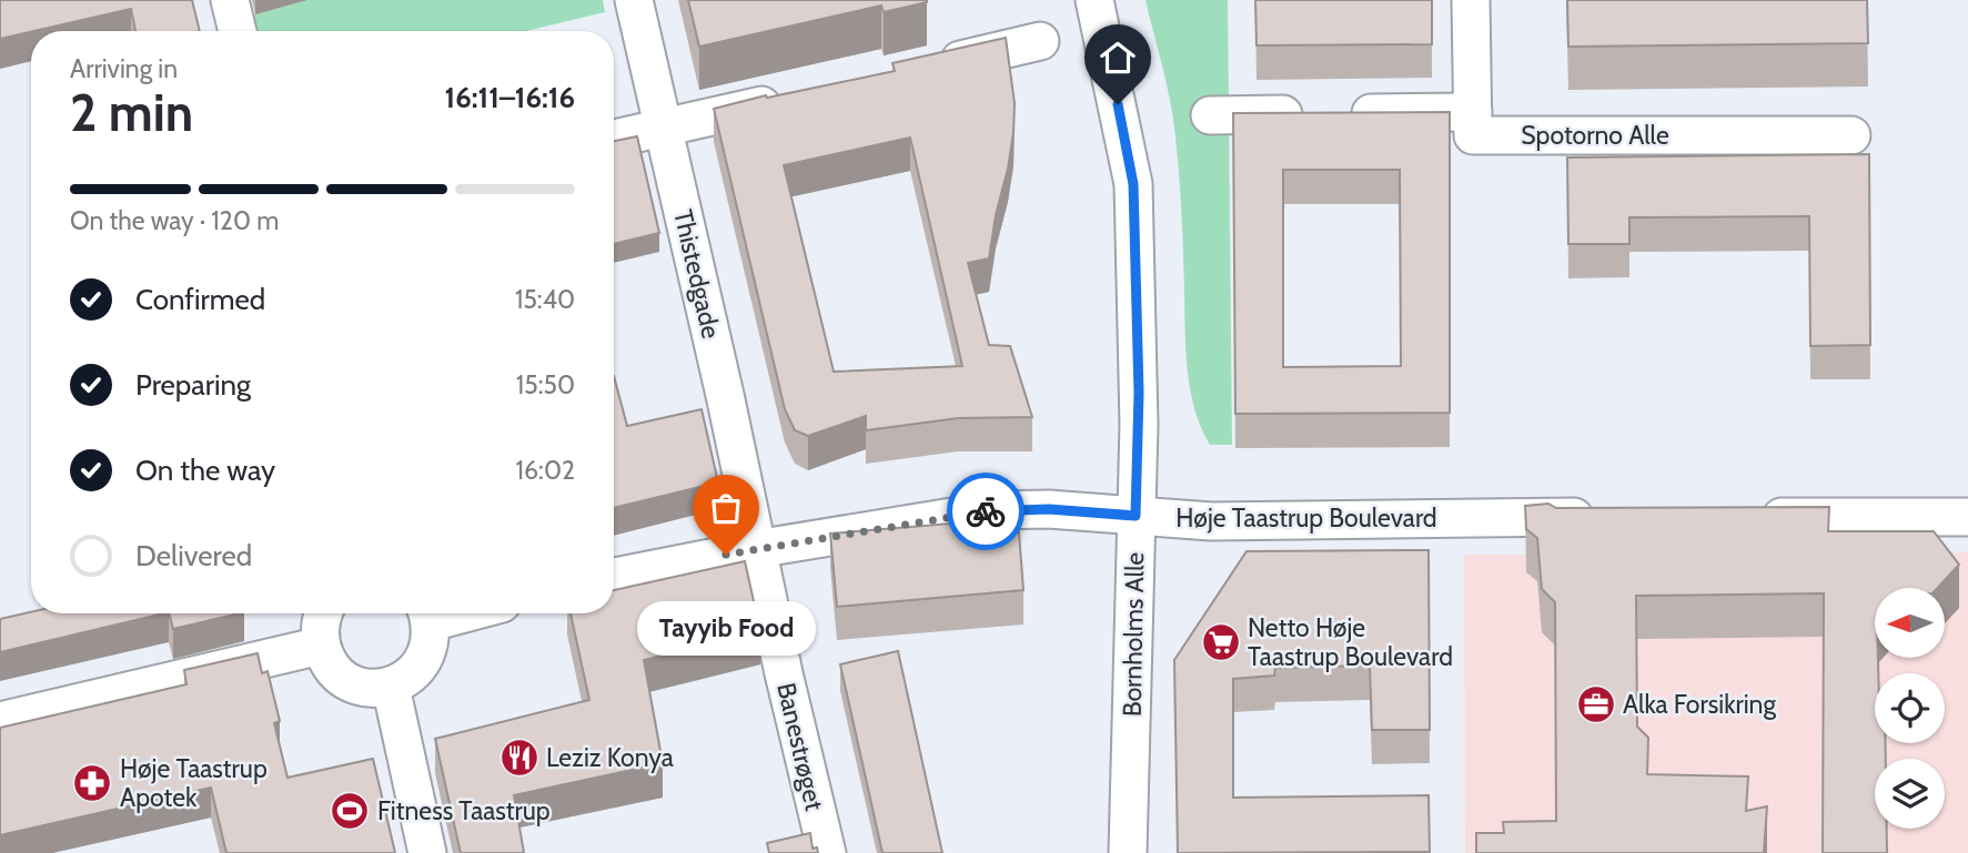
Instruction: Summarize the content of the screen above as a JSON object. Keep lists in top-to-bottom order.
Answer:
{
  "streets": {
    "street": [
      "Spotorno Alle",
      "Thistedgade",
      "Høje Taastrup Boulevard",
      "Bornholms Alle",
      "Banestrøget"
    ]
  },
  "crossings": [
    ["Thistedgade", "Høje Taastrup Boulevard"],
    ["Thistedgade", "Banestrøget"],
    ["Høje Taastrup Boulevard", "Bornholms Alle"],
    ["Høje Taastrup Boulevard", "Banestrøget"]
  ],
  "places": {
    "other": ["Tayyib Food"],
    "supermarket": ["Netto Høje Taastrup Boulevard"],
    "office": ["Alka Forsikring"],
    "restaurant": ["Leziz Konya"],
    "pharmacy": ["Høje Taastrup Apotek"],
    "sports": ["Fitness Taastrup"]
  },
  "north": "left",
  "page": {
    "heading": ["2 min", "Arriving in", "16:11–16:16"],
    "bar": "On the way · 120 m",
    "list": [
      ["Confirmed", "15:40"],
      ["Preparing", "15:50"],
      ["On the way", "16:02"],
      "Delivered"
    ],
    "bubble": "Tayyib Food"
  }
}
